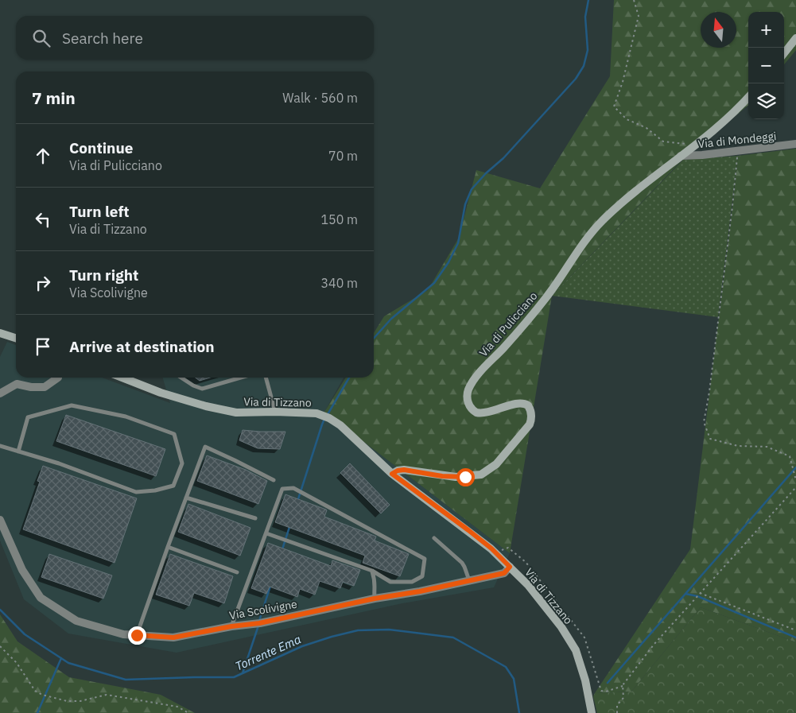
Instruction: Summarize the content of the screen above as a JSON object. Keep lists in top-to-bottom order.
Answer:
{
  "streets": {
    "street": [
      "Via di Mondeggi",
      "Via di Pulicciano",
      "Via di Tizzano",
      "Via Scolivigne"
    ]
  },
  "crossings": [
    ["Via di Mondeggi", "Via di Pulicciano"],
    ["Via di Pulicciano", "Via di Tizzano"],
    ["Via di Tizzano", "Via Scolivigne"]
  ],
  "water": ["Torrente Ema"],
  "north": "top",
  "page": {
    "map_buttons": ["+", "−"],
    "search": "Search here",
    "heading": ["7 min", "Walk · 560 m"],
    "list": [
      ["Continue", "Via di Pulicciano", "70 m"],
      ["Turn left", "Via di Tizzano", "150 m"],
      ["Turn right", "Via Scolivigne", "340 m"],
      "Arrive at destination"
    ]
  }
}
